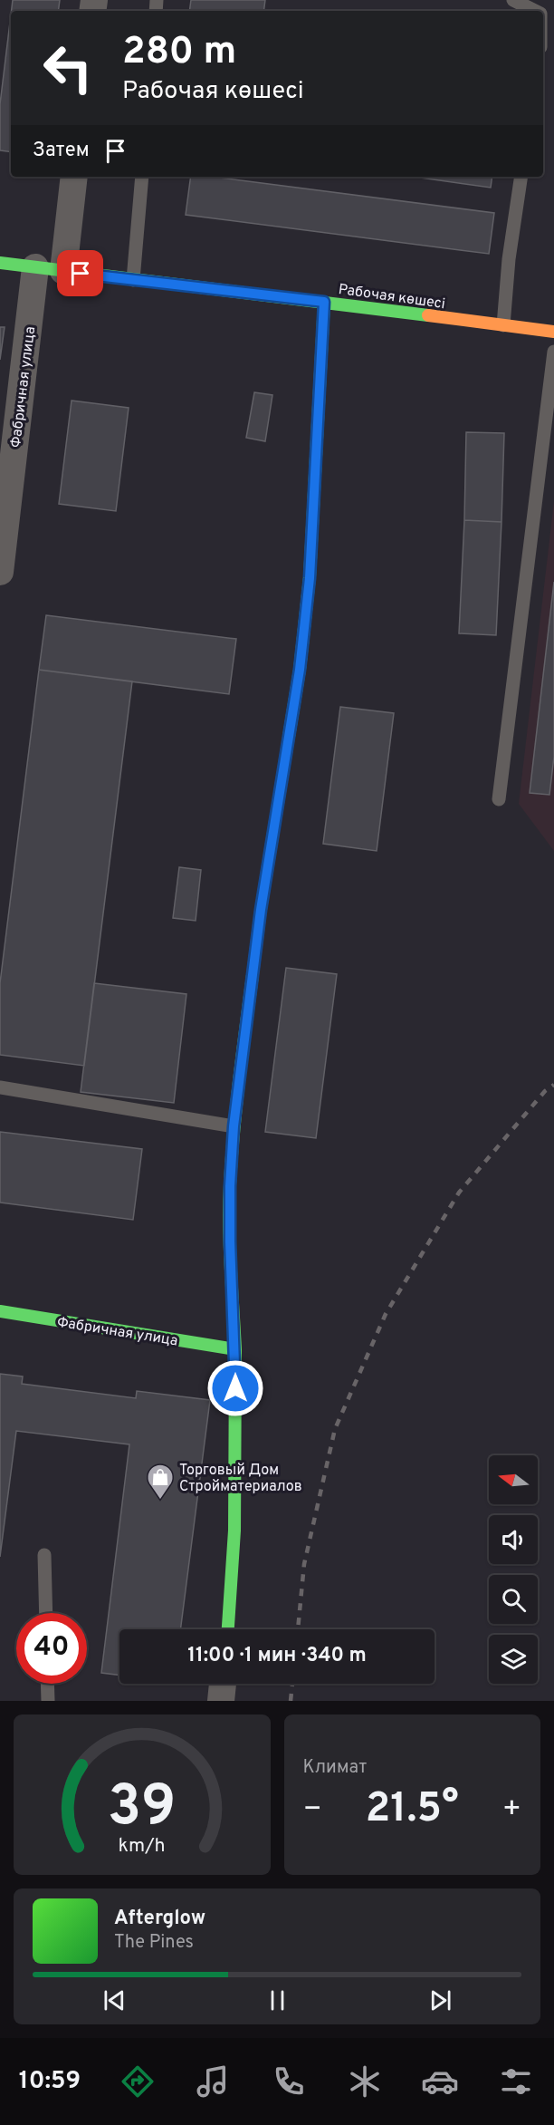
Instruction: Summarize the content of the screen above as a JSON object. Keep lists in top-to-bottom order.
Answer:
{
  "streets": {
    "street": ["Рабочая көшесі", "Фабричная улица"]
  },
  "crossings": [
    ["Рабочая көшесі", "Фабричная улица"]
  ],
  "places": {
    "shop": ["Торговый Дом Стройматериалов"]
  },
  "north": "left",
  "page": {
    "turn": ["280 m", "Рабочая көшесі"],
    "then": "Затем",
    "limit": "40",
    "trip": "11:00 · 1 мин · 340 m",
    "tile": "Климат",
    "heat": ["−", "21.5°", "+"],
    "song": ["Afterglow", "The Pines"],
    "tabs": "10:59",
    "gauge": ["39", "km/h"]
  }
}
